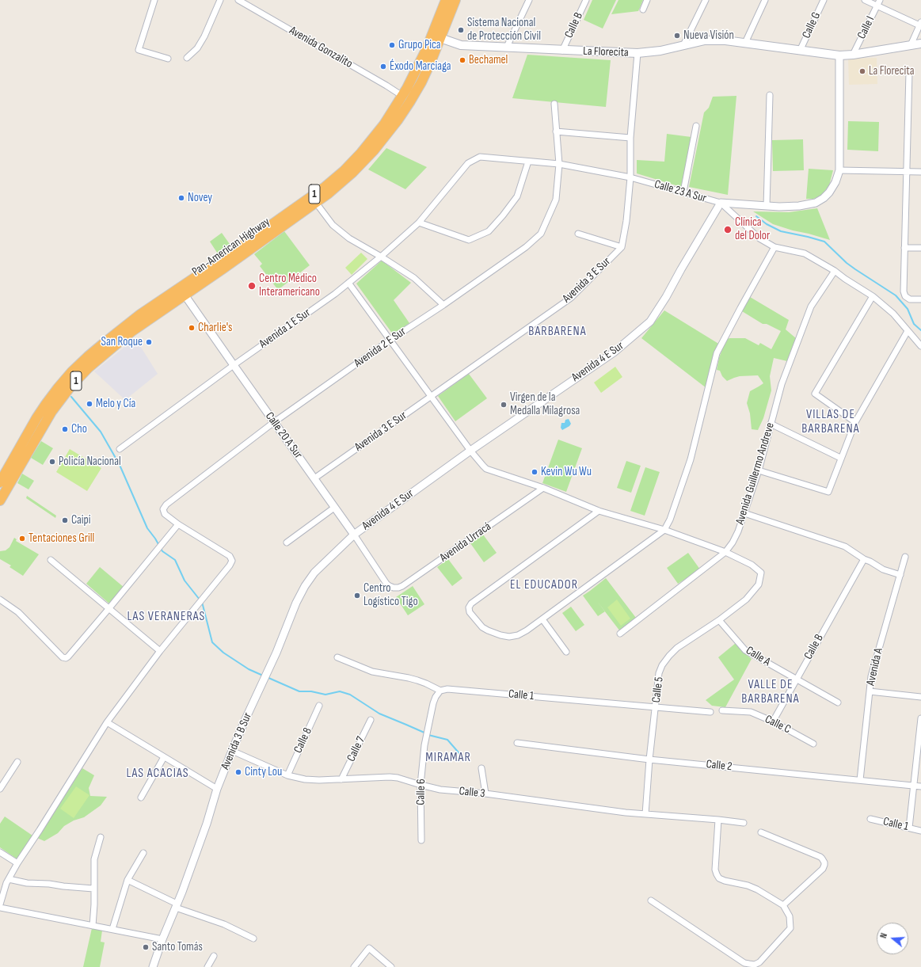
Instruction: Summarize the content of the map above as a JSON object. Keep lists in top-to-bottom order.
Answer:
{
  "streets": {
    "highway": ["1", "Pan-American Highway"],
    "main road": ["La Florecita"],
    "street": [
      "Calle B",
      "Calle G",
      "Calle I",
      "Avenida Gonzalito",
      "Calle 23 A Sur",
      "Avenida 3 E Sur",
      "Avenida 1 E Sur",
      "Avenida 2 E Sur",
      "Avenida 4 E Sur",
      "Calle 20 A Sur",
      "Avenida Guillermo Andreve",
      "Avenida Urracá",
      "Calle A",
      "Avenida A",
      "Calle 5",
      "Calle 1",
      "Calle C",
      "Calle 8",
      "Avenida 3 B Sur",
      "Calle 7",
      "Calle 2",
      "Calle 6",
      "Calle 3"
    ]
  },
  "crossings": [
    ["Calle B", "La Florecita"],
    ["Calle B", "Calle A"],
    ["Calle B", "Calle C"],
    ["Calle G", "La Florecita"],
    ["Calle I", "La Florecita"],
    ["Avenida Gonzalito", "Pan-American Highway"],
    ["La Florecita", "Pan-American Highway"],
    ["Calle 23 A Sur", "Avenida 1 E Sur"],
    ["Calle 23 A Sur", "Avenida 2 E Sur"],
    ["Calle 23 A Sur", "Avenida 4 E Sur"],
    ["Calle 23 A Sur", "Avenida Guillermo Andreve"],
    ["Pan-American Highway", "Calle 20 A Sur"],
    ["Avenida 3 E Sur", "Calle 20 A Sur"],
    ["Avenida 1 E Sur", "Calle 20 A Sur"],
    ["Avenida 2 E Sur", "Calle 20 A Sur"],
    ["Avenida 4 E Sur", "Calle 20 A Sur"],
    ["Avenida 4 E Sur", "Avenida 3 B Sur"],
    ["Calle 20 A Sur", "Avenida Urracá"],
    ["Calle 20 A Sur", "Avenida 3 B Sur"],
    ["Avenida Guillermo Andreve", "Calle 5"],
    ["Calle A", "Calle 5"],
    ["Avenida A", "Calle 2"],
    ["Calle 5", "Calle 1"],
    ["Calle 5", "Calle 2"],
    ["Calle 5", "Calle 3"],
    ["Calle 1", "Calle 6"],
    ["Calle 8", "Calle 3"],
    ["Avenida 3 B Sur", "Calle 3"],
    ["Calle 7", "Calle 3"],
    ["Calle 6", "Calle 3"]
  ],
  "districts": [
    "BARBARENA",
    "VILLAS DE BARBARENA",
    "EL EDUCADOR",
    "LAS VERANERAS",
    "VALLE DE BARBARENA",
    "MIRAMAR",
    "LAS ACACIAS"
  ],
  "places": [
    "Sistema Nacional de Protección Civil",
    "Nueva Visión",
    "Grupo Pica",
    "Bechamel",
    "Éxodo Marciaga",
    "La Florecita",
    "Novey",
    "Clínica del Dolor",
    "Centro Médico Interamericano",
    "Charlie's",
    "San Roque",
    "Melo y Cía",
    "Virgen de la Medalla Milagrosa",
    "Cho",
    "Policía Nacional",
    "Kevin Wu Wu",
    "Caipi",
    "Tentaciones Grill",
    "Centro Logístico Tigo",
    "Cinty Lou",
    "Santo Tomás"
  ],
  "north": "left"
}
